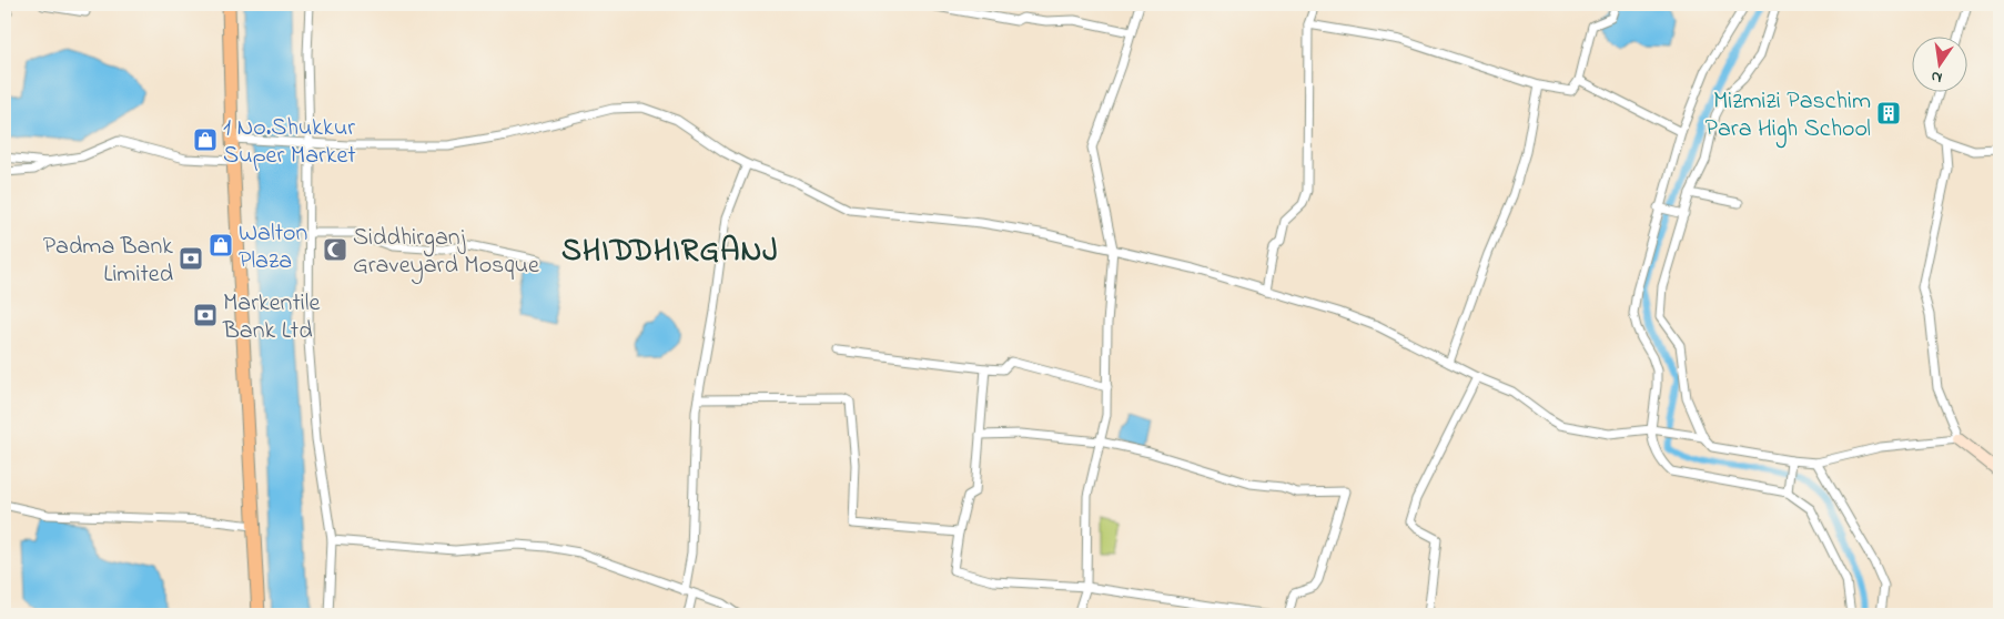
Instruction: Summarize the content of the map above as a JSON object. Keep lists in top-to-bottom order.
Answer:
{
  "districts": ["SHIDDHIRGANJ"],
  "places": {
    "building": ["Mizmizi Paschim Para High School"],
    "shop": ["1 No.Shukkur Super Market", "Walton Plaza"],
    "mosque": ["Siddhirganj Graveyard Mosque"],
    "bank": ["Padma Bank Limited", "Markentile Bank Ltd"]
  },
  "north": "bottom"
}
